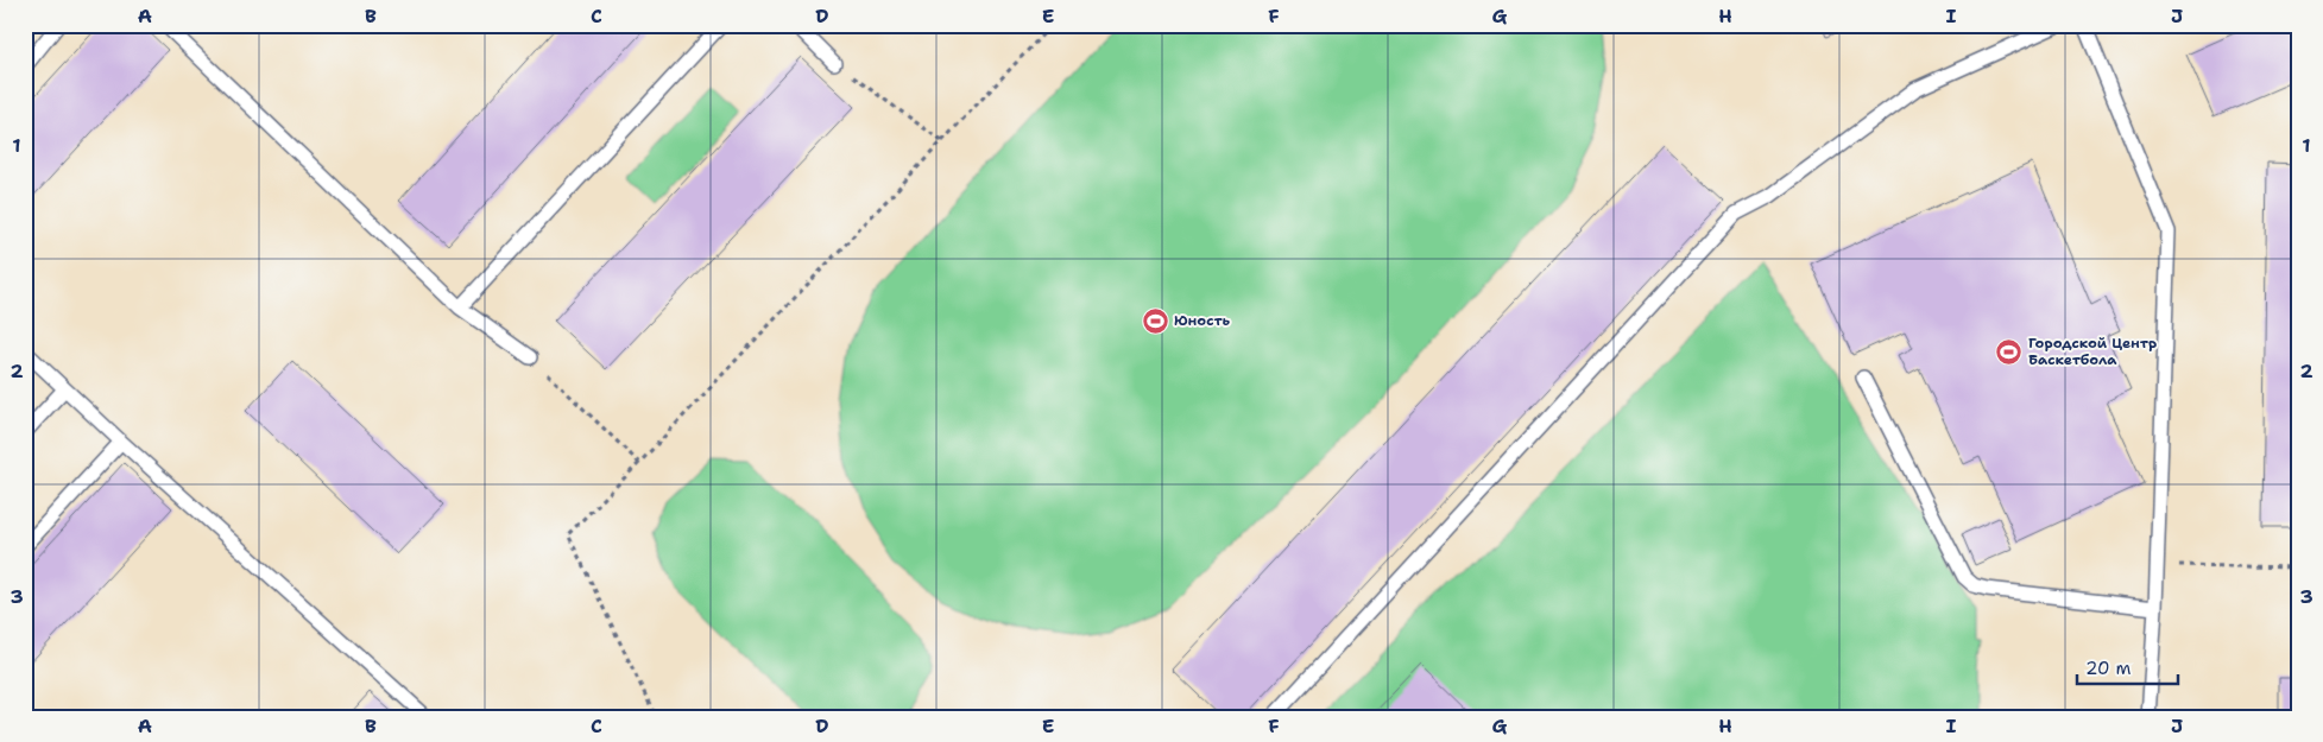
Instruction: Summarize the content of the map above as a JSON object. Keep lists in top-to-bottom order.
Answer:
{
  "places": {
    "sports": ["Юность", "Городской Центр Баскетбола"]
  },
  "scale_bar": "20 m",
  "grid": {
    "columns": [
      "A",
      "B",
      "C",
      "D",
      "E",
      "F",
      "G",
      "H",
      "I",
      "J"
    ],
    "rows": ["1", "2", "3"]
  }
}
